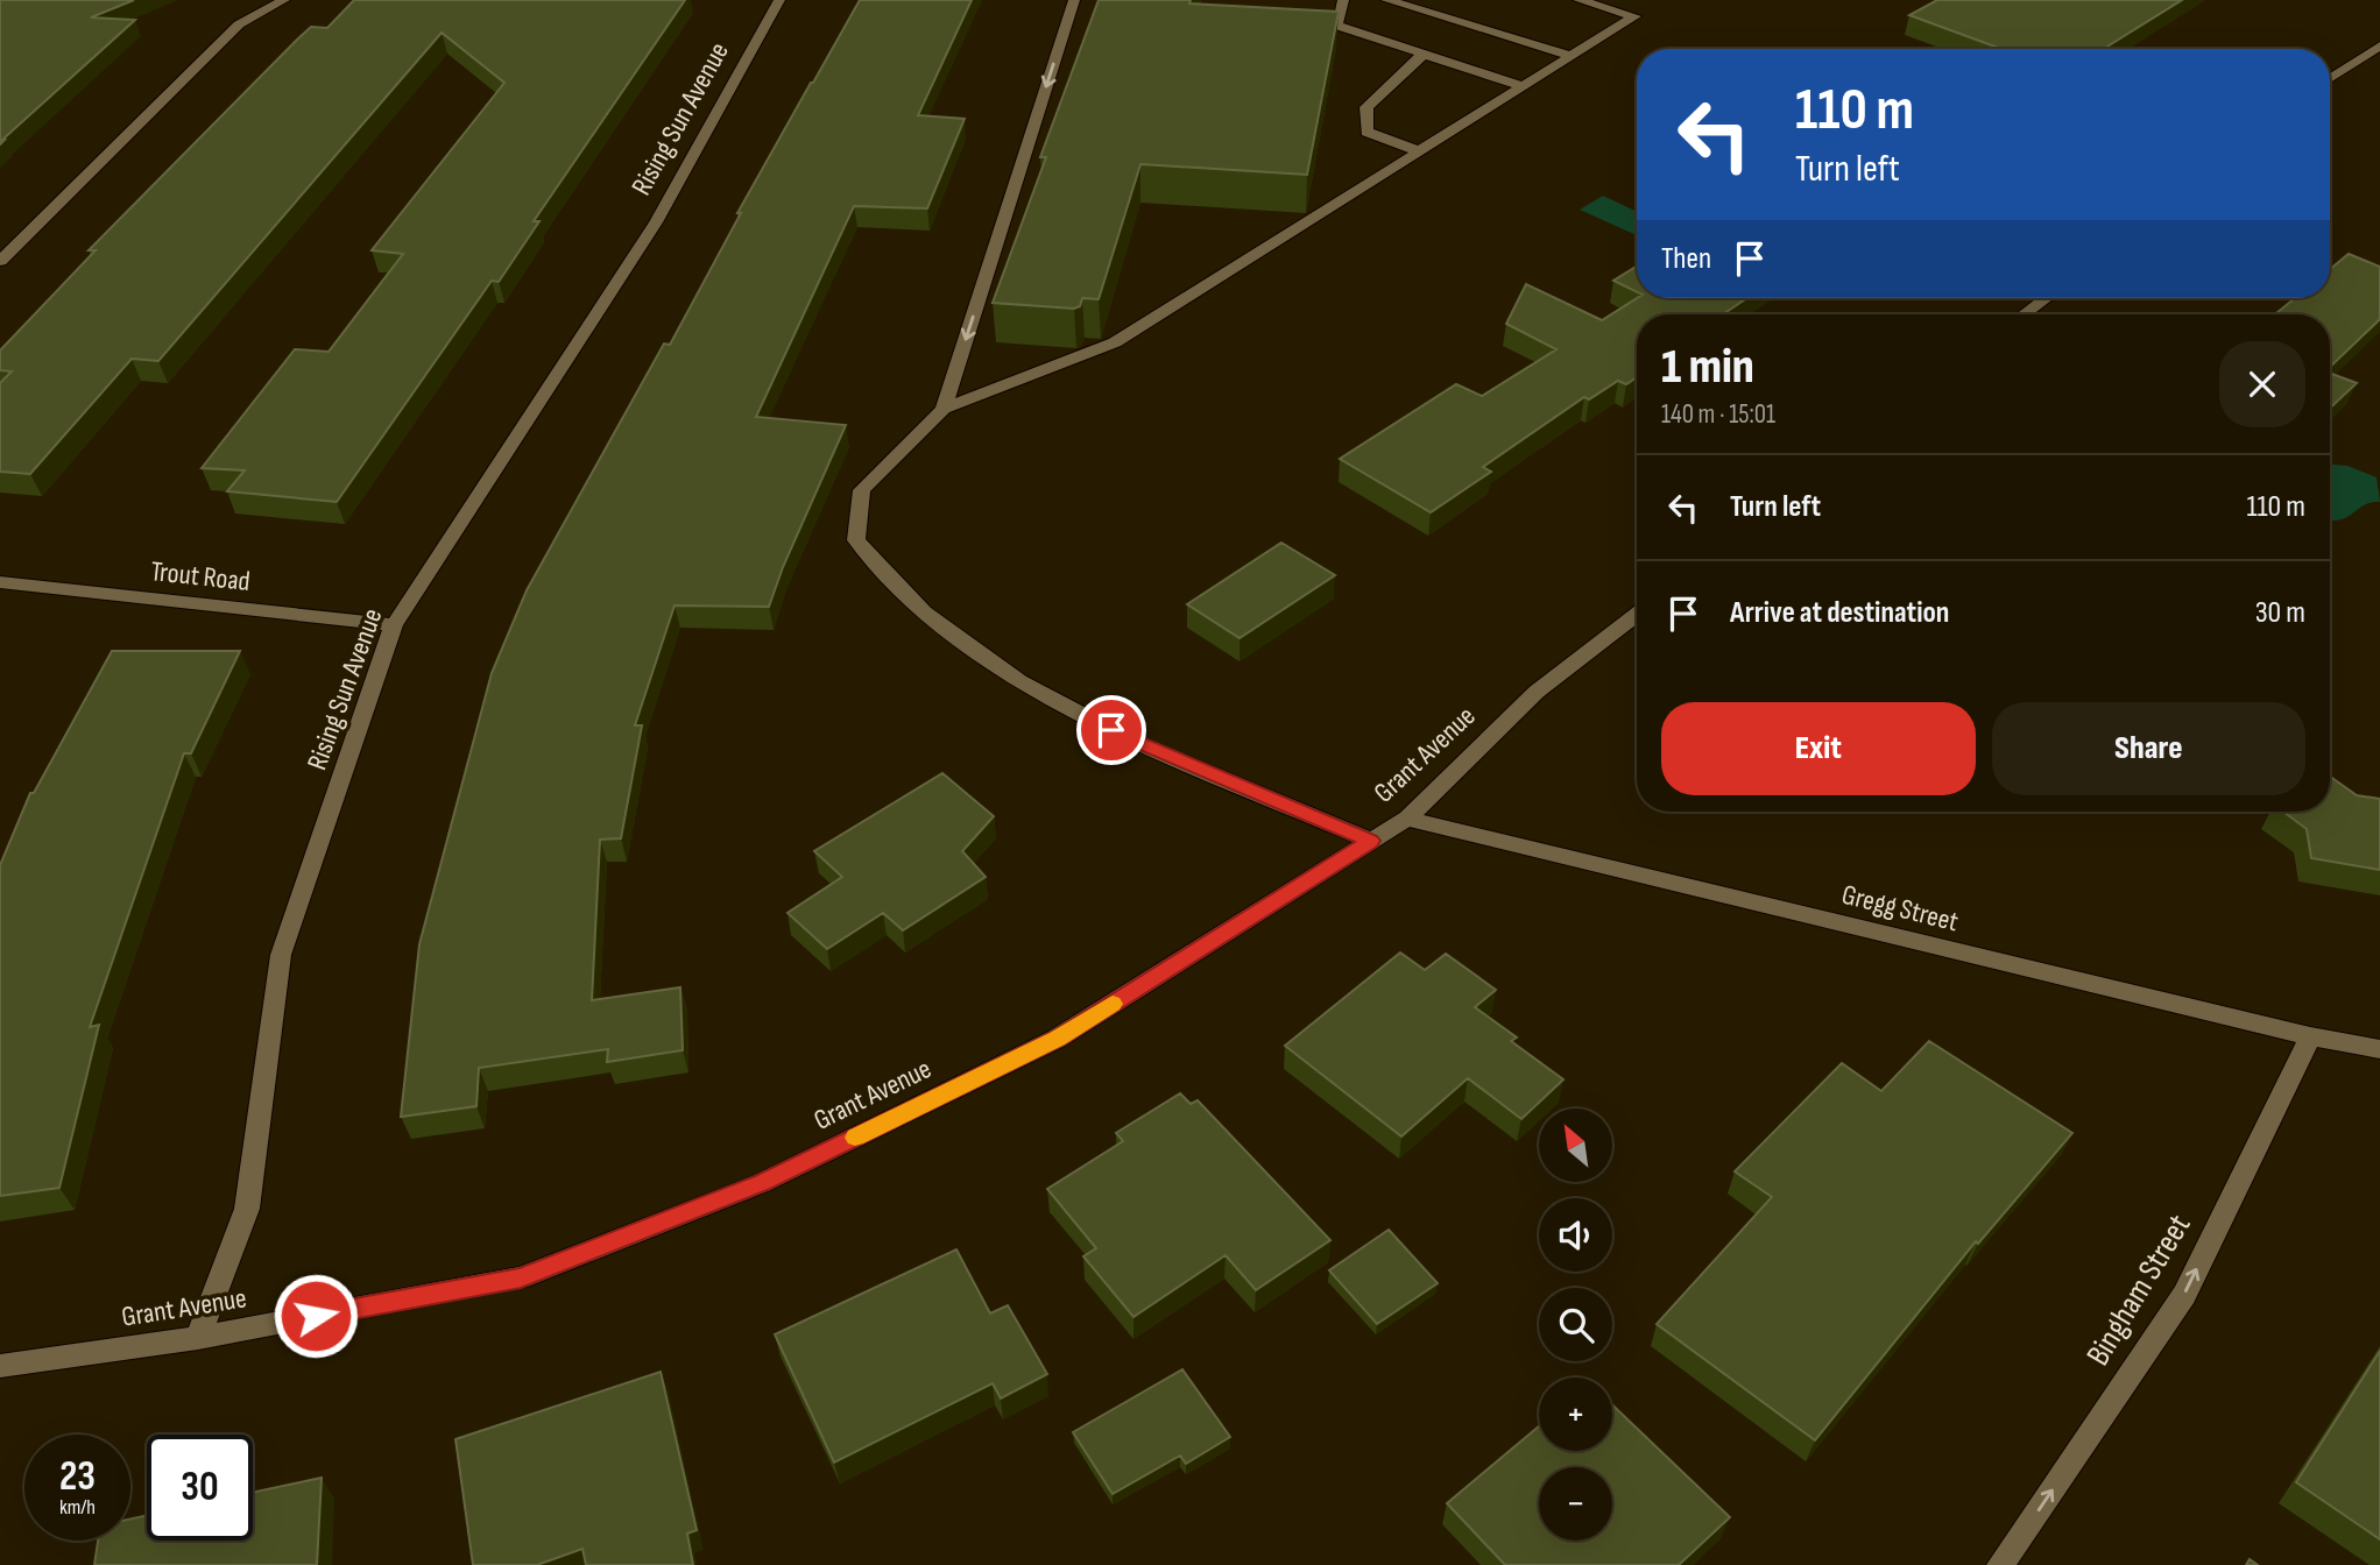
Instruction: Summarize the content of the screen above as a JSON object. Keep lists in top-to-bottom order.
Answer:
{
  "streets": {
    "street": [
      "Rising Sun Avenue",
      "Trout Road",
      "Grant Avenue",
      "Gregg Street",
      "Bingham Street"
    ]
  },
  "crossings": [
    ["Rising Sun Avenue", "Trout Road"],
    ["Rising Sun Avenue", "Grant Avenue"],
    ["Grant Avenue", "Gregg Street"],
    ["Gregg Street", "Bingham Street"]
  ],
  "one_way": ["Bingham Street"],
  "north": "top left",
  "page": {
    "turn": ["110 m", "Turn left"],
    "then": "Then",
    "heading": ["1 min", "140 m · 15:01"],
    "list": [
      {
        "name": "Turn left",
        "value": "110 m"
      },
      {
        "name": "Arrive at destination",
        "value": "30 m"
      }
    ],
    "buttons": ["Exit", "Share"],
    "map_buttons": ["+", "−"],
    "speed": "23 km/h",
    "limit": "30"
  }
}
